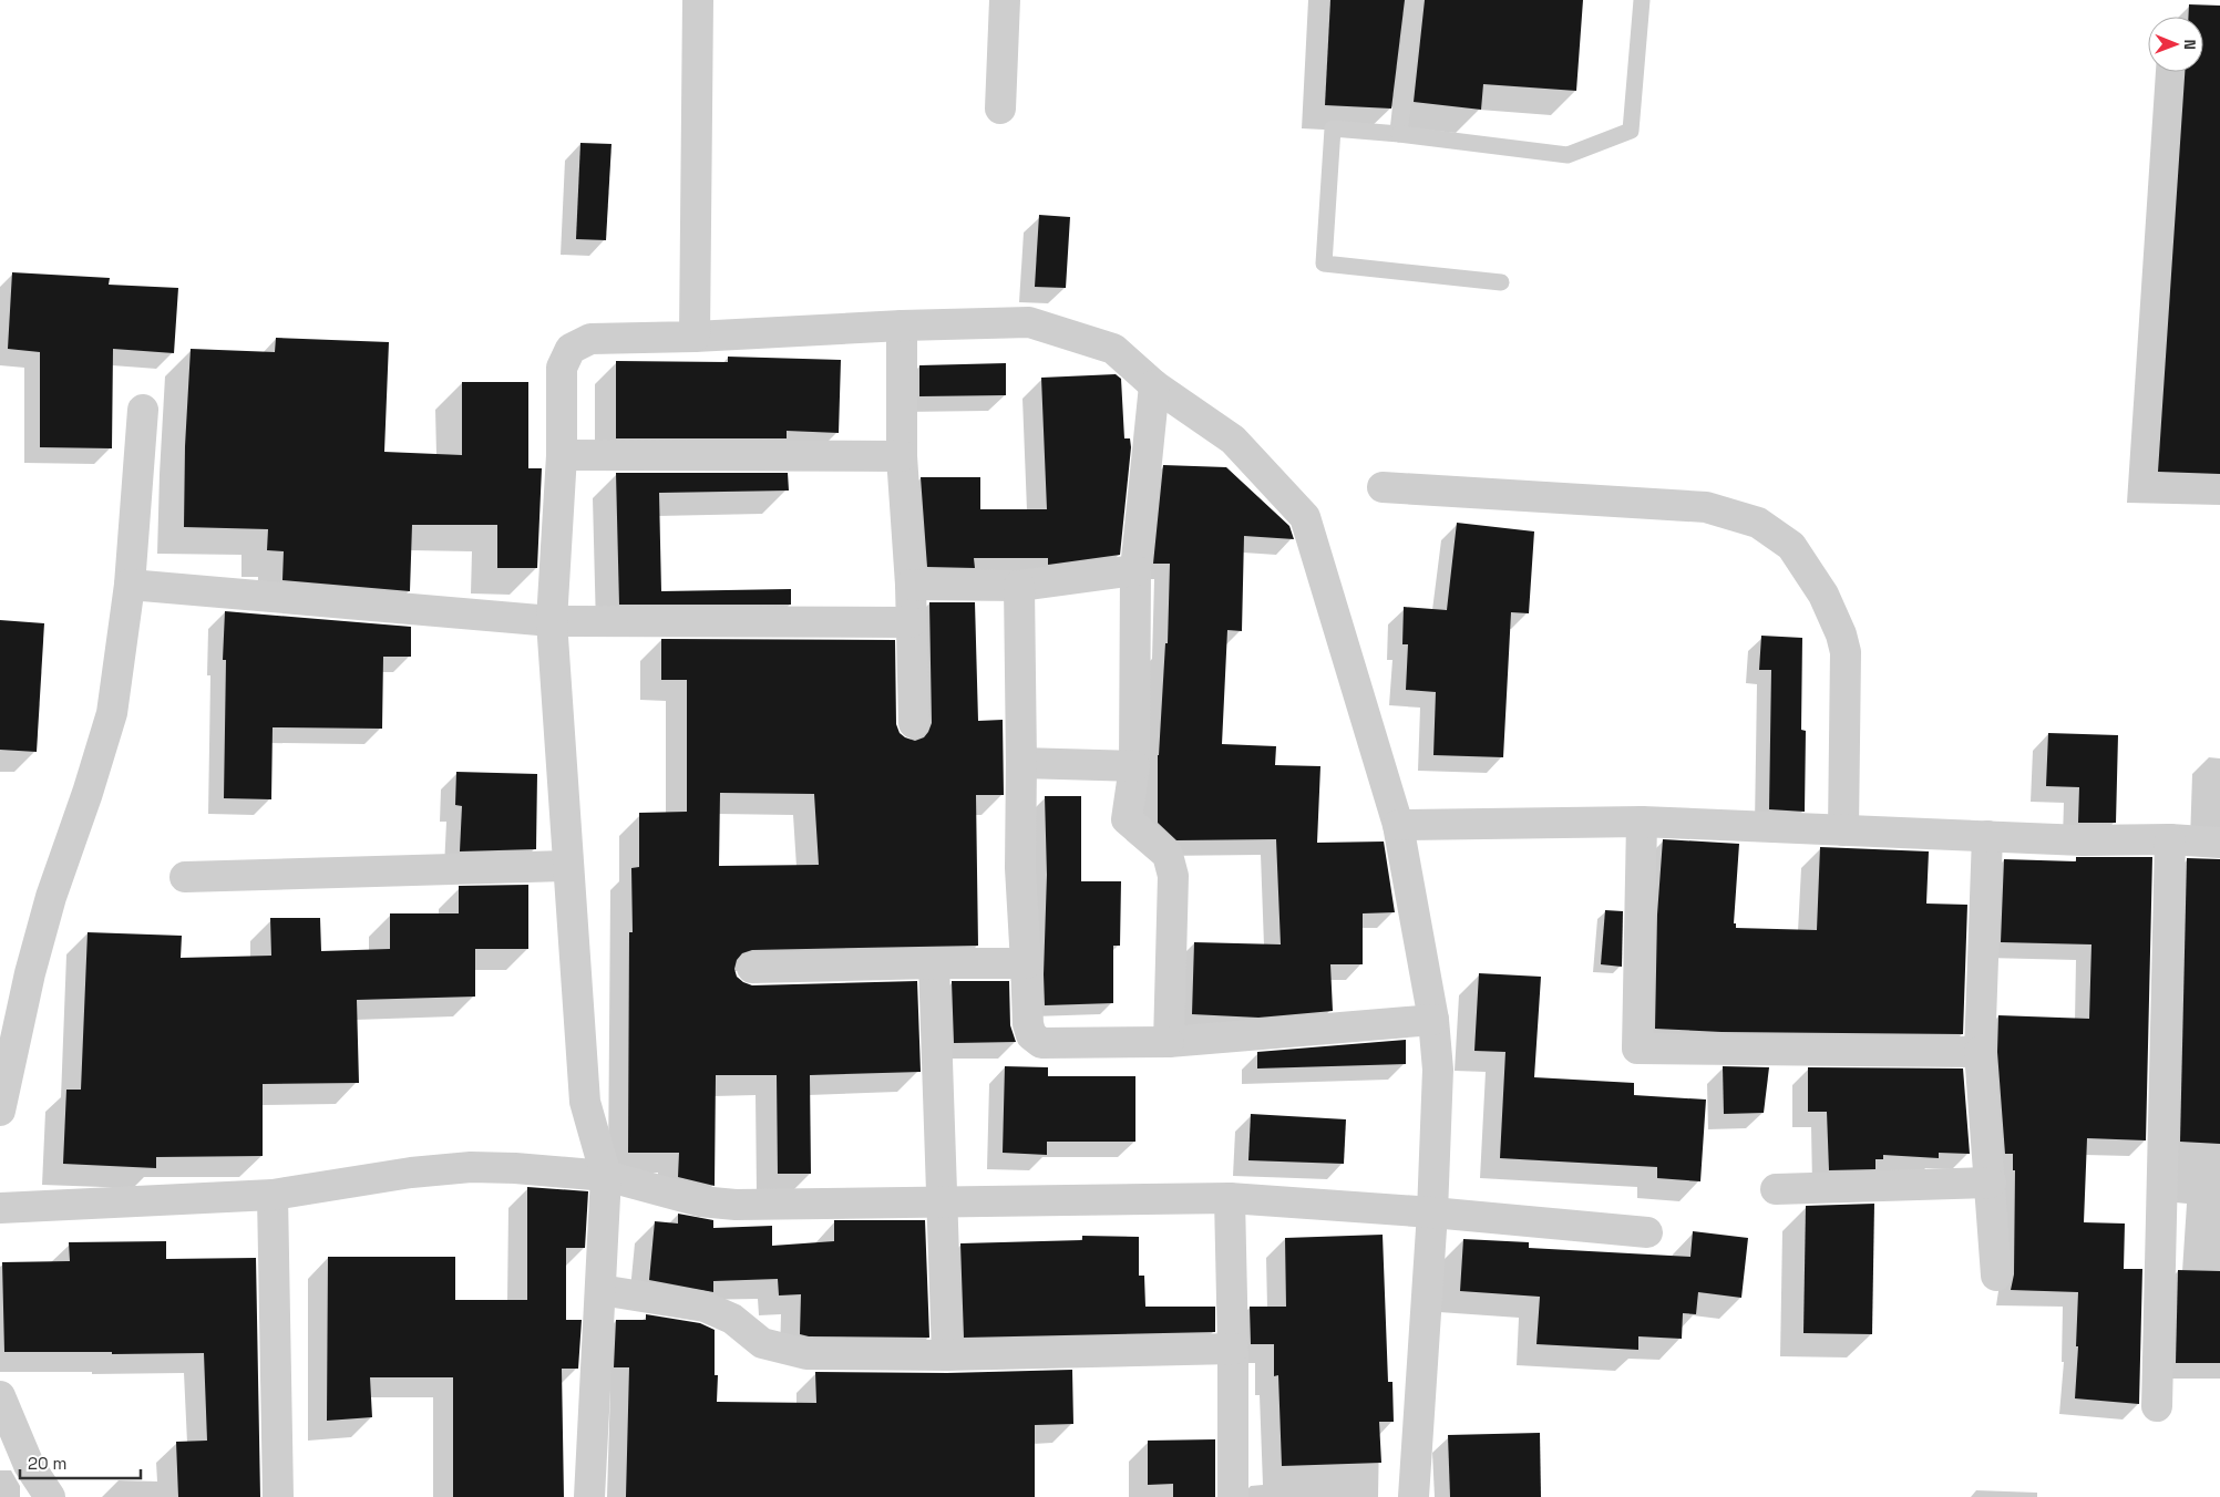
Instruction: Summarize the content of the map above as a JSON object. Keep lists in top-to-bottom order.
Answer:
{
  "scale_bar": "20 m",
  "north": "right"
}
